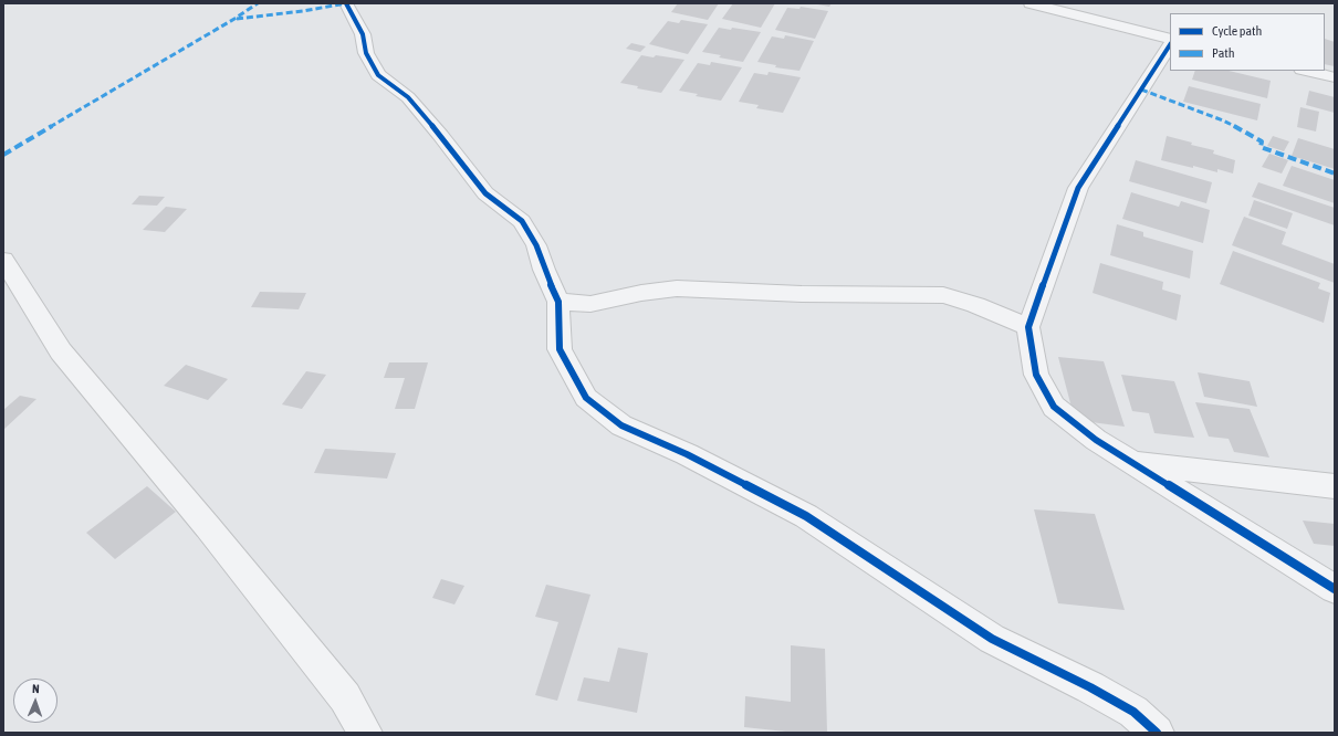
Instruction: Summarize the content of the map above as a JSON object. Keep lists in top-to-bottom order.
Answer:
{
  "legend": ["Cycle path", "Path"],
  "north": "top"
}
